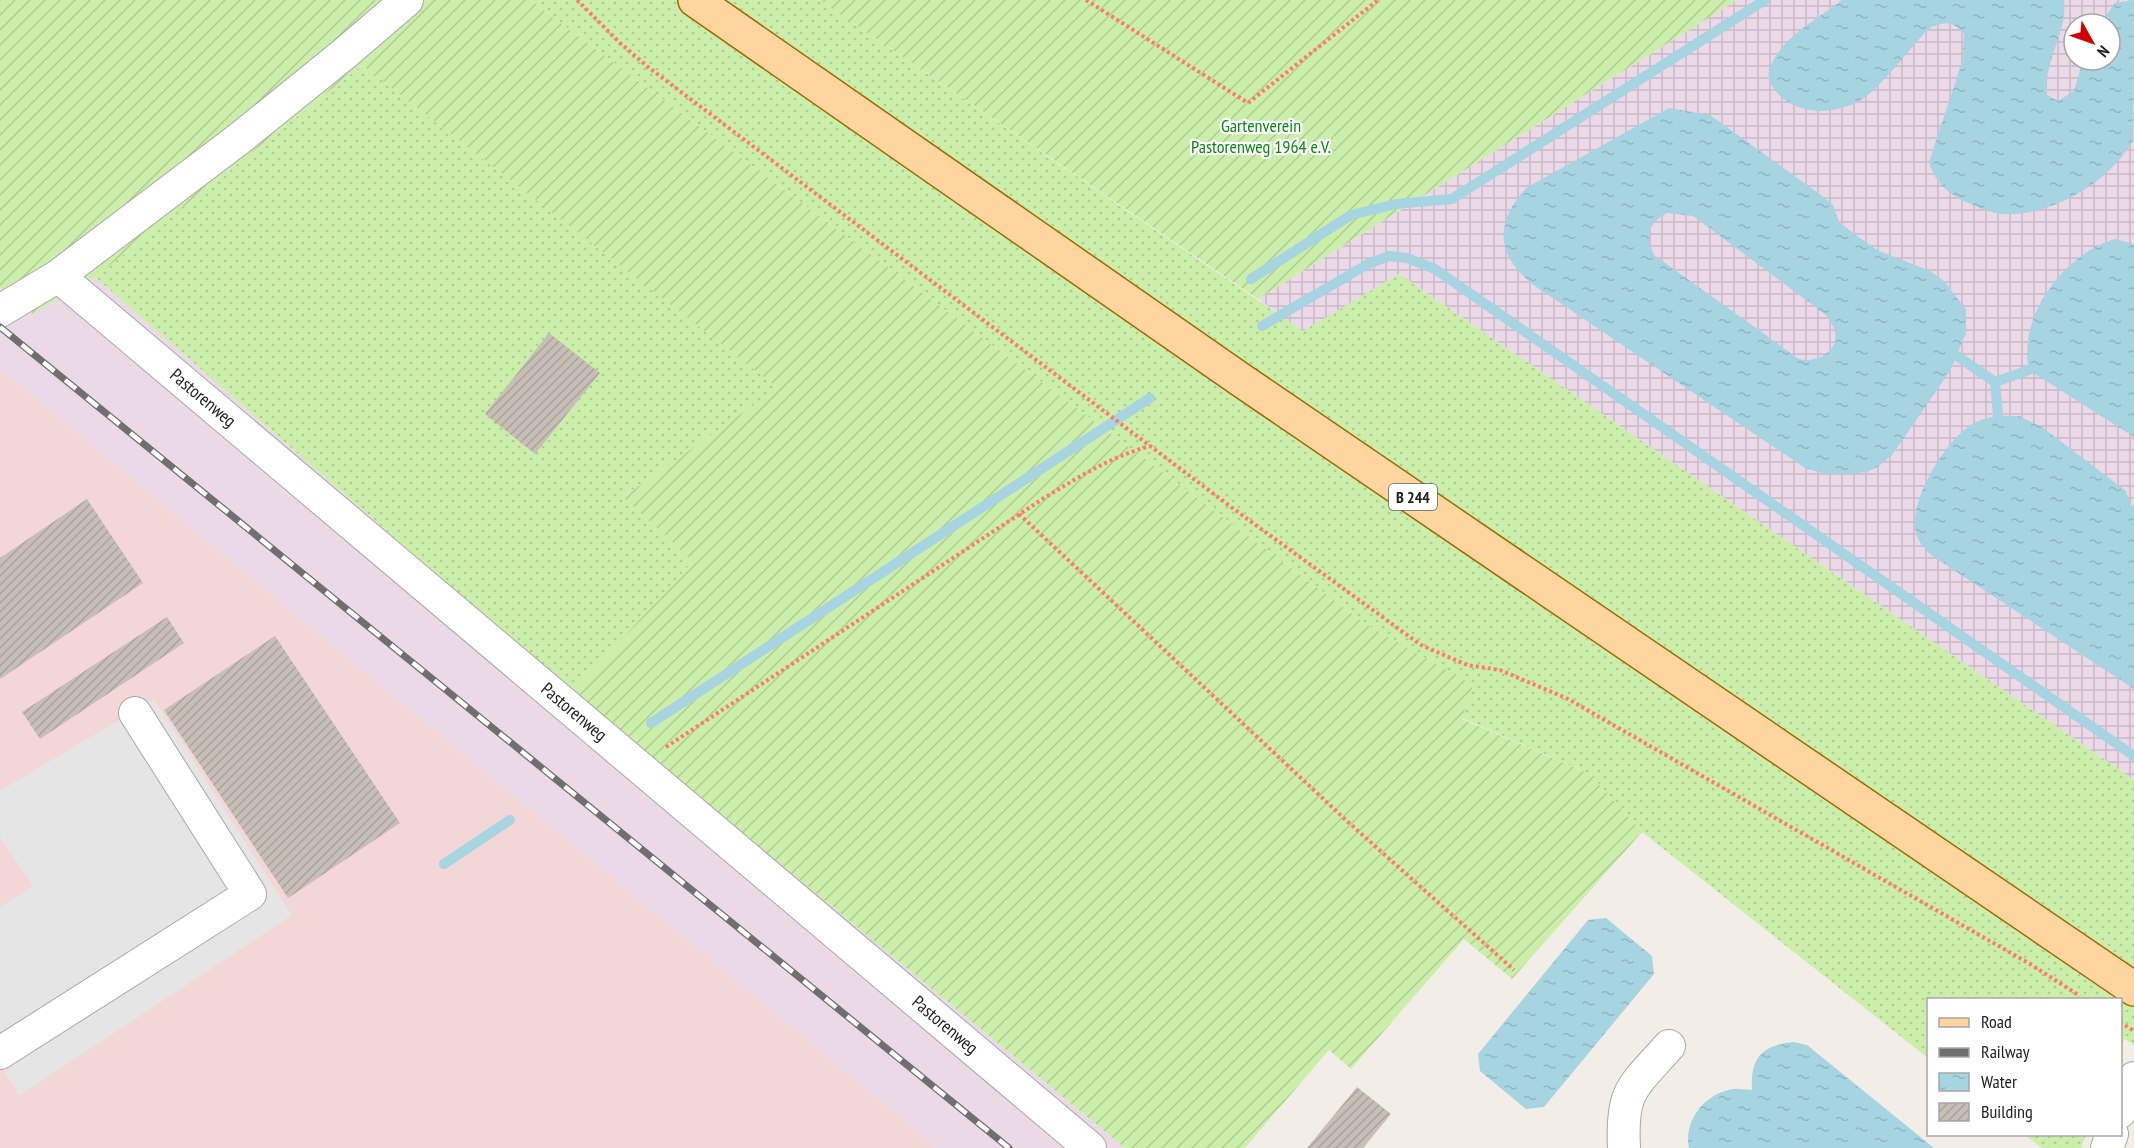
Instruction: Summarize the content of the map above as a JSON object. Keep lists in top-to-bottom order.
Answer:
{
  "streets": {
    "main road": ["B 244"],
    "street": ["Pastorenweg"]
  },
  "parks": ["Gartenverein Pastorenweg 1964 e.V."],
  "legend": [
    "Road",
    "Railway",
    "Water",
    "Building"
  ],
  "north": "bottom right"
}
